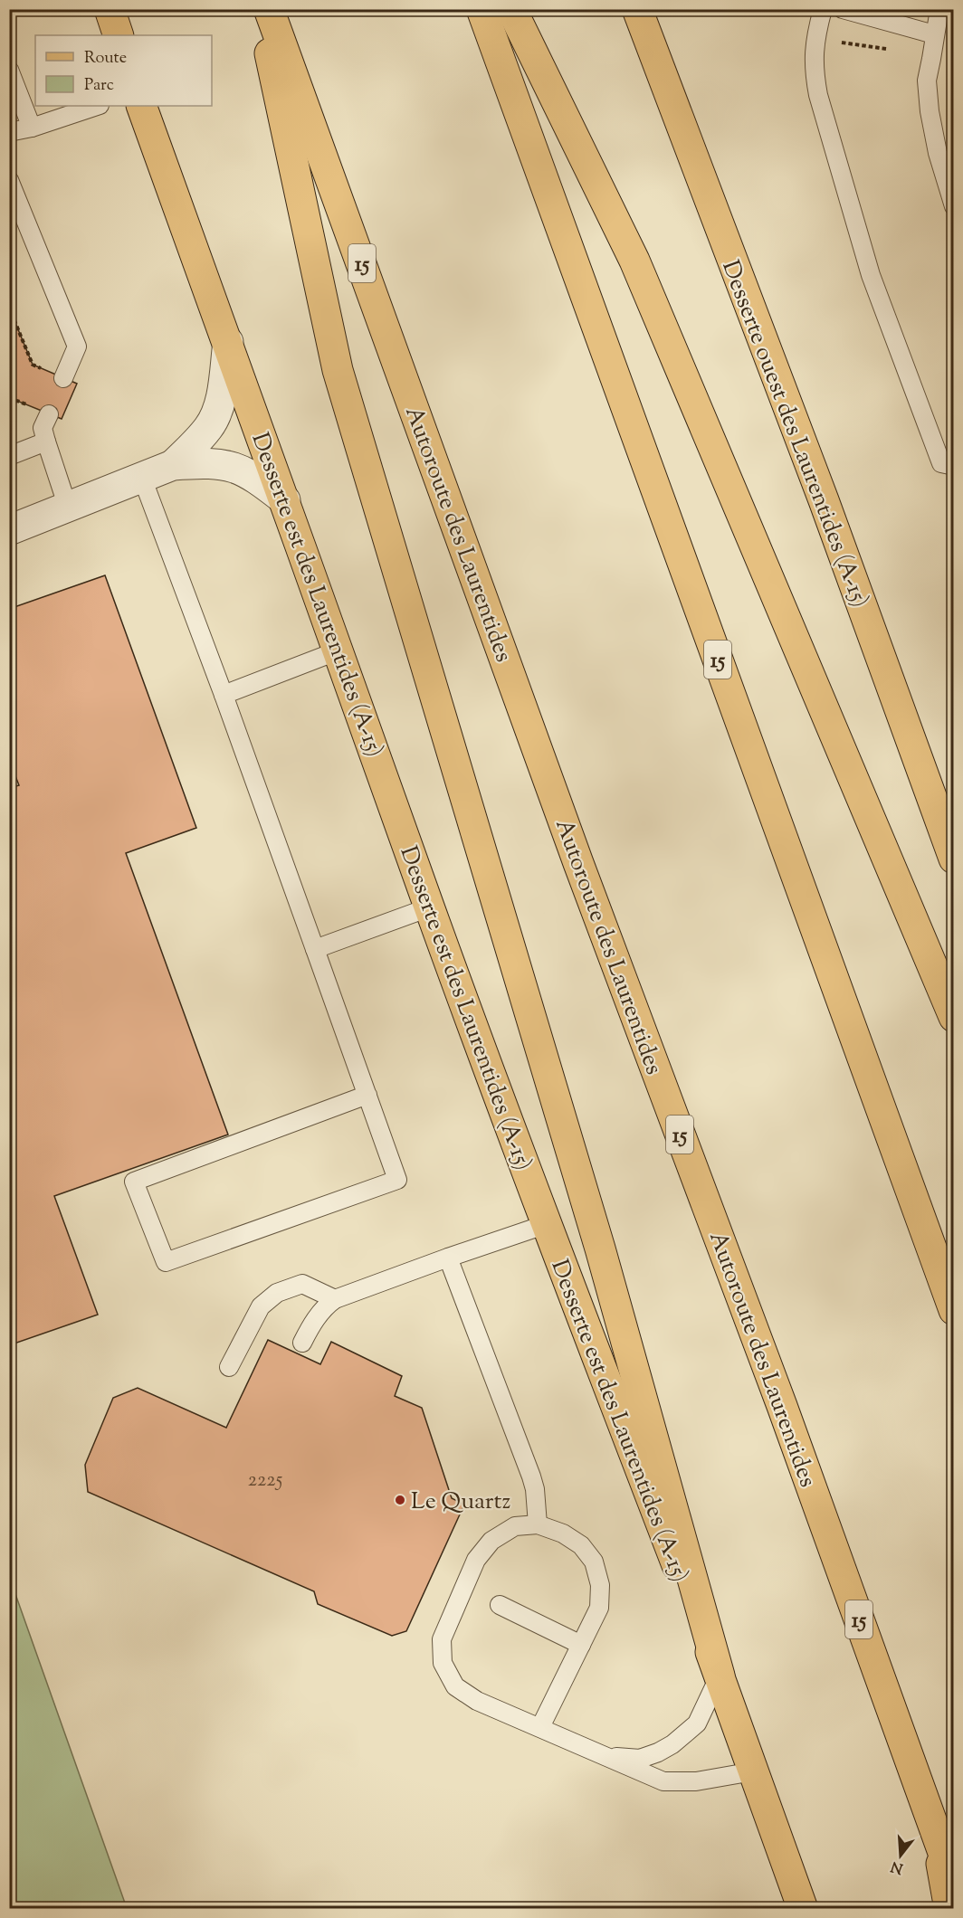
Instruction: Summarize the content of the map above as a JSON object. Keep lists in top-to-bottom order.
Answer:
{
  "streets": {
    "main road": [
      "15",
      "Desserte ouest des Laurentides (A-15)",
      "Autoroute des Laurentides",
      "Desserte est des Laurentides (A-15)"
    ]
  },
  "places": ["Le Quartz"],
  "house_numbers": ["2225"],
  "legend": ["Route", "Parc"],
  "north": "bottom"
}
